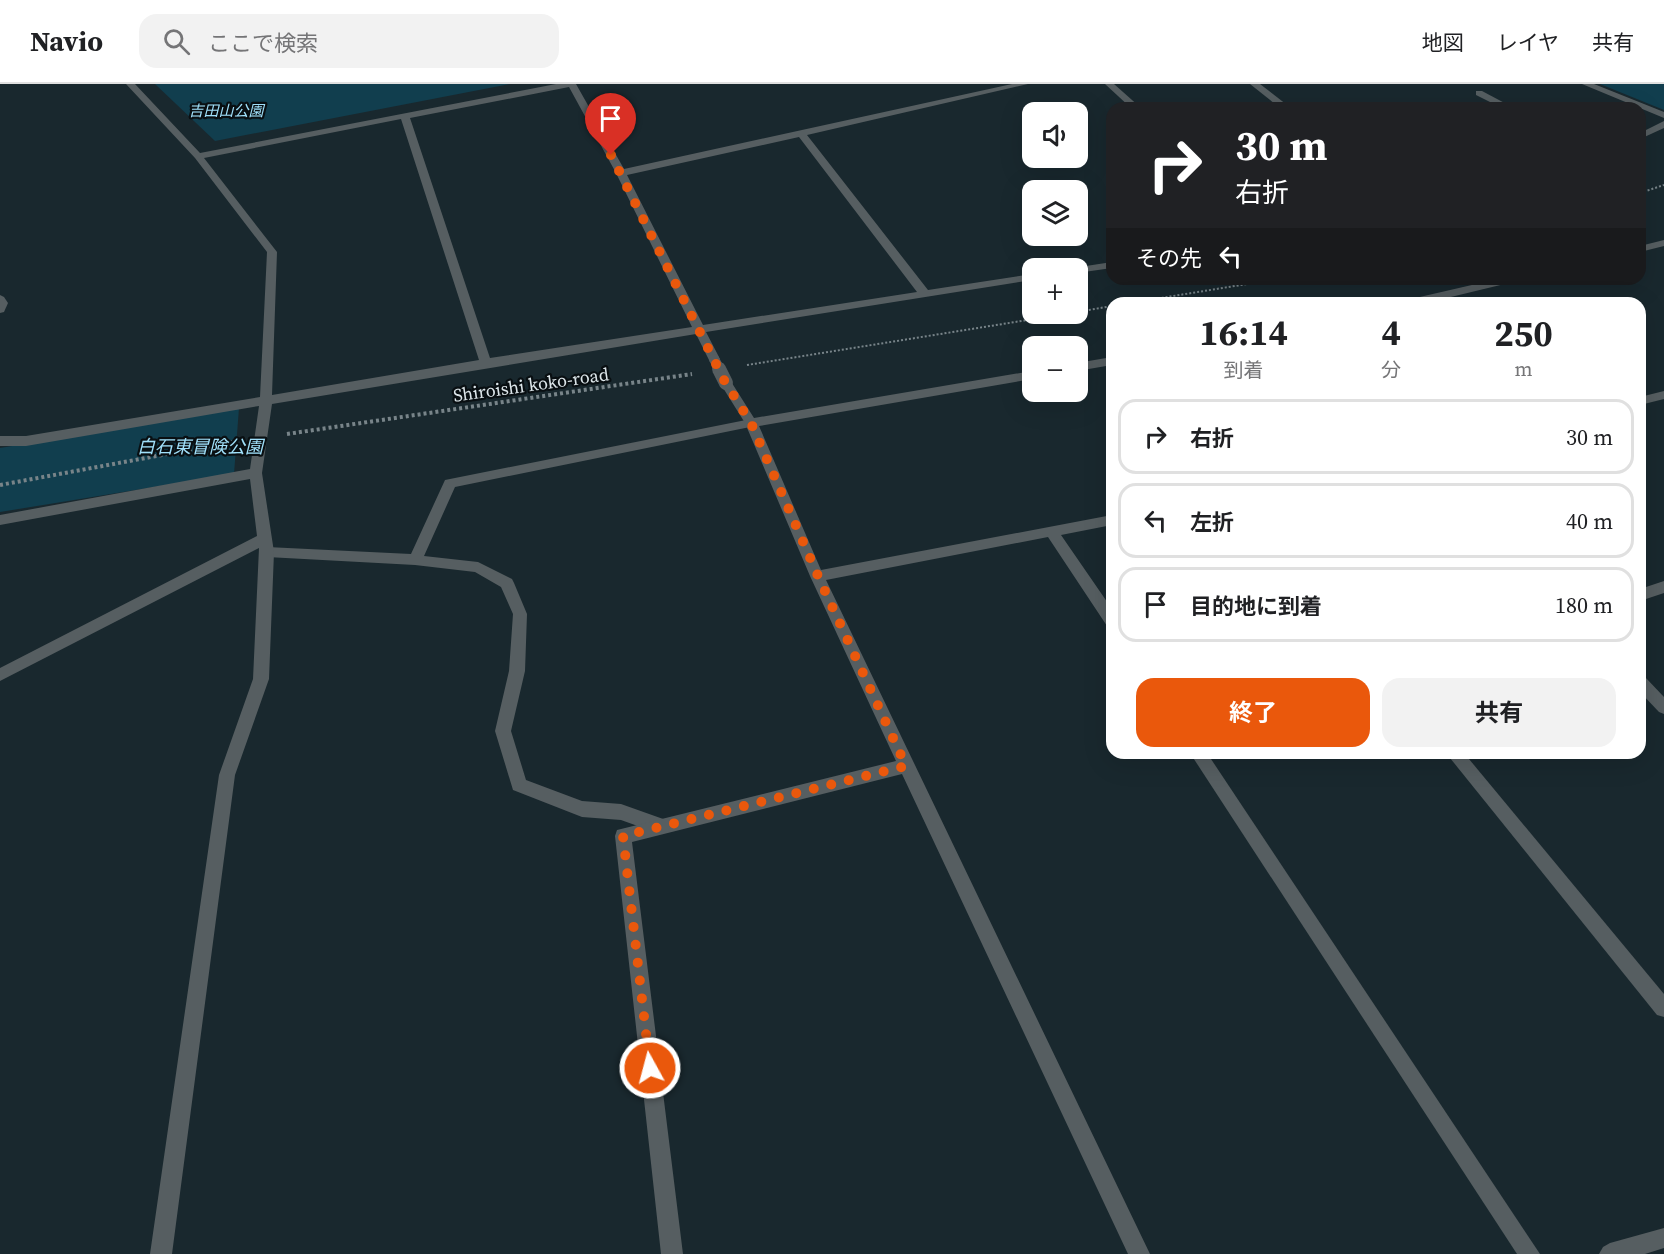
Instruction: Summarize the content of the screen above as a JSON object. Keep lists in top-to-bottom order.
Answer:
{
  "streets": {
    "path": ["Shiroishi koko-road"]
  },
  "parks": ["吉田山公園", "白石東冒険公園"],
  "page": {
    "header": "Navio",
    "search": "ここで検索",
    "nav": ["地図", "レイヤ", "共有"],
    "map_buttons": ["+", "−"],
    "turn": ["30 m", "右折"],
    "then": "その先",
    "eta": [
      "16:14",
      "到着",
      "4",
      "分",
      "250",
      "m"
    ],
    "list": [
      {
        "name": "右折",
        "value": "30 m"
      },
      {
        "name": "左折",
        "value": "40 m"
      },
      {
        "name": "目的地に到着",
        "value": "180 m"
      }
    ],
    "buttons": ["終了", "共有"]
  }
}
